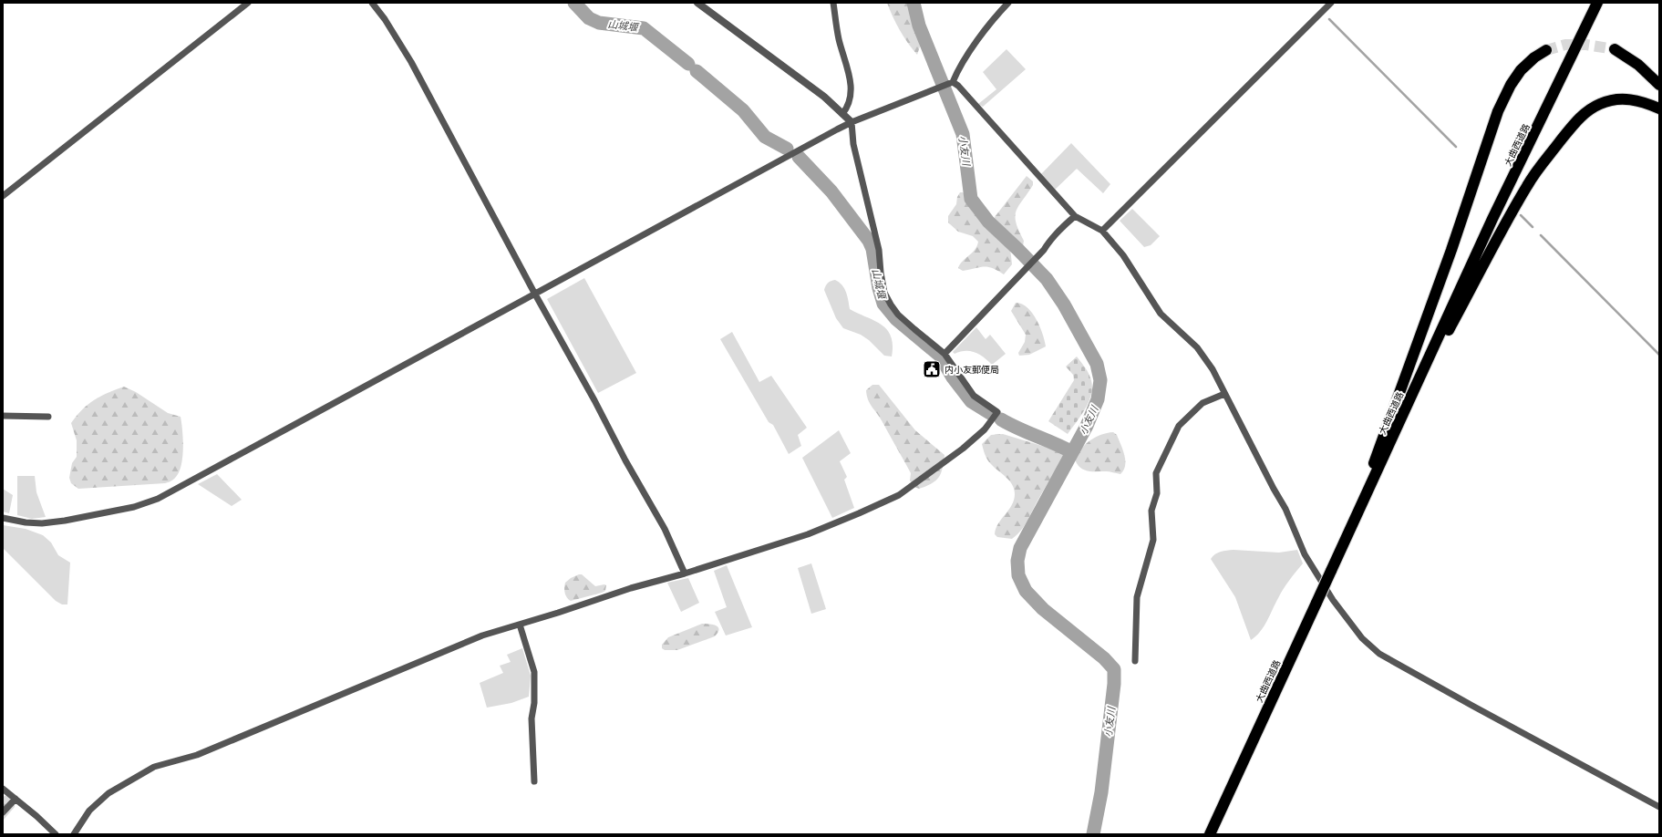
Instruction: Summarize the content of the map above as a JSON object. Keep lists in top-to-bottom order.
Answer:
{
  "streets": {
    "highway": ["大曲西道路"]
  },
  "water": ["山城堰", "小友川"],
  "places": {
    "public building": ["内小友郵便局"]
  }
}
